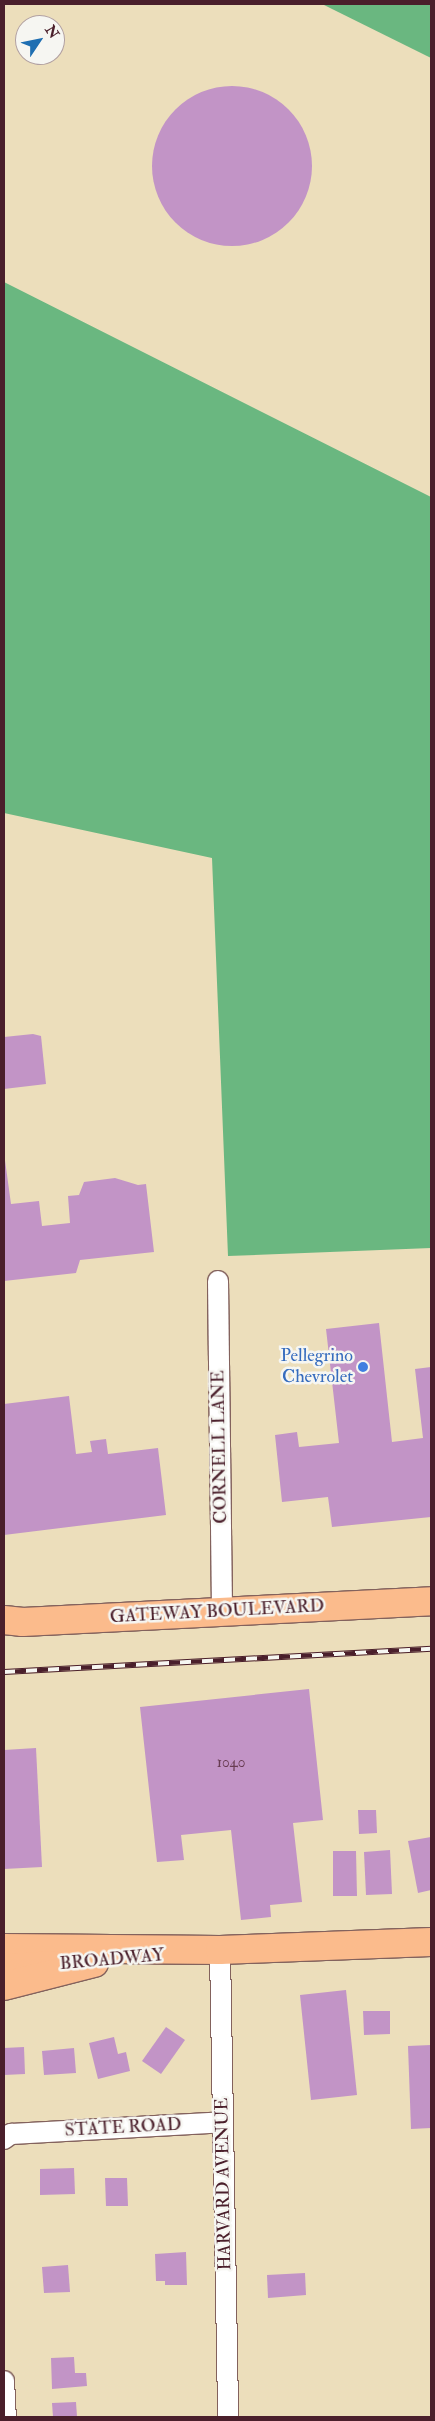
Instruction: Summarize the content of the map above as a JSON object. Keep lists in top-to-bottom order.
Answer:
{
  "streets": {
    "main road": ["GATEWAY BOULEVARD", "BROADWAY"],
    "street": ["CORNELL LANE", "STATE ROAD", "HARVARD AVENUE"]
  },
  "crossings": [
    ["CORNELL LANE", "GATEWAY BOULEVARD"],
    ["BROADWAY", "HARVARD AVENUE"],
    ["STATE ROAD", "HARVARD AVENUE"]
  ],
  "places": ["Pellegrino Chevrolet"],
  "house_numbers": ["1040"],
  "north": "top right"
}
